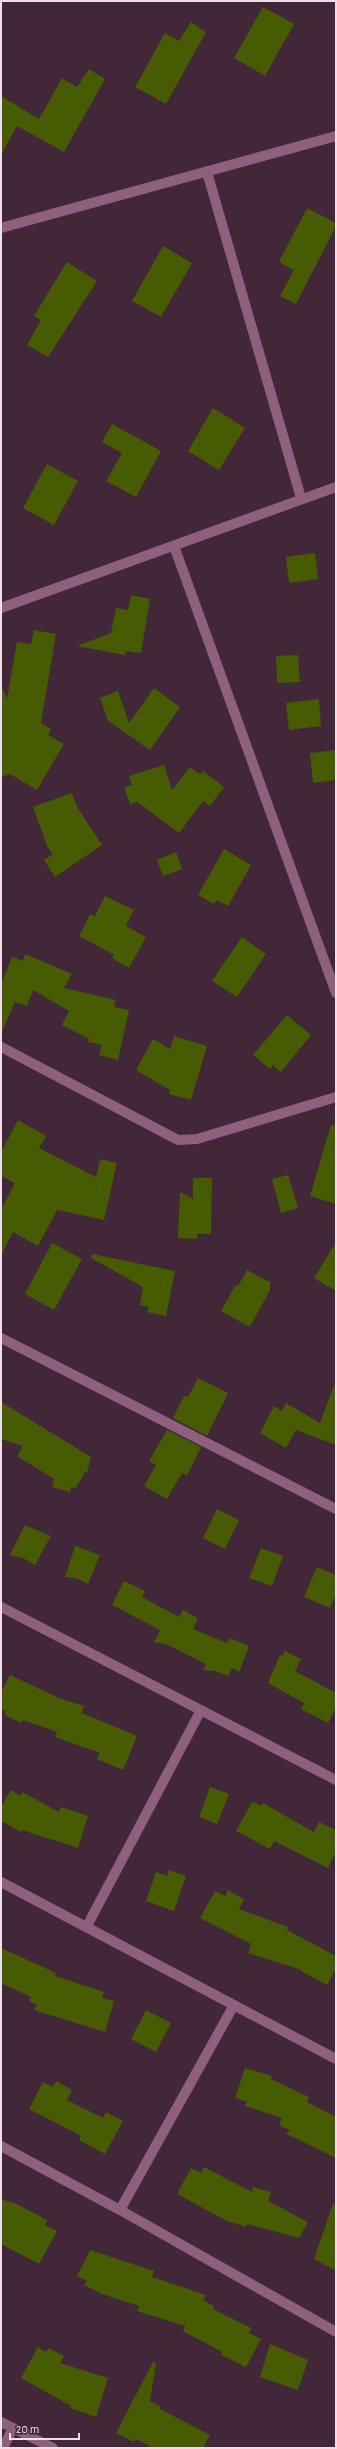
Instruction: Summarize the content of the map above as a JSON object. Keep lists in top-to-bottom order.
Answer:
{
  "scale_bar": "20 m"
}
